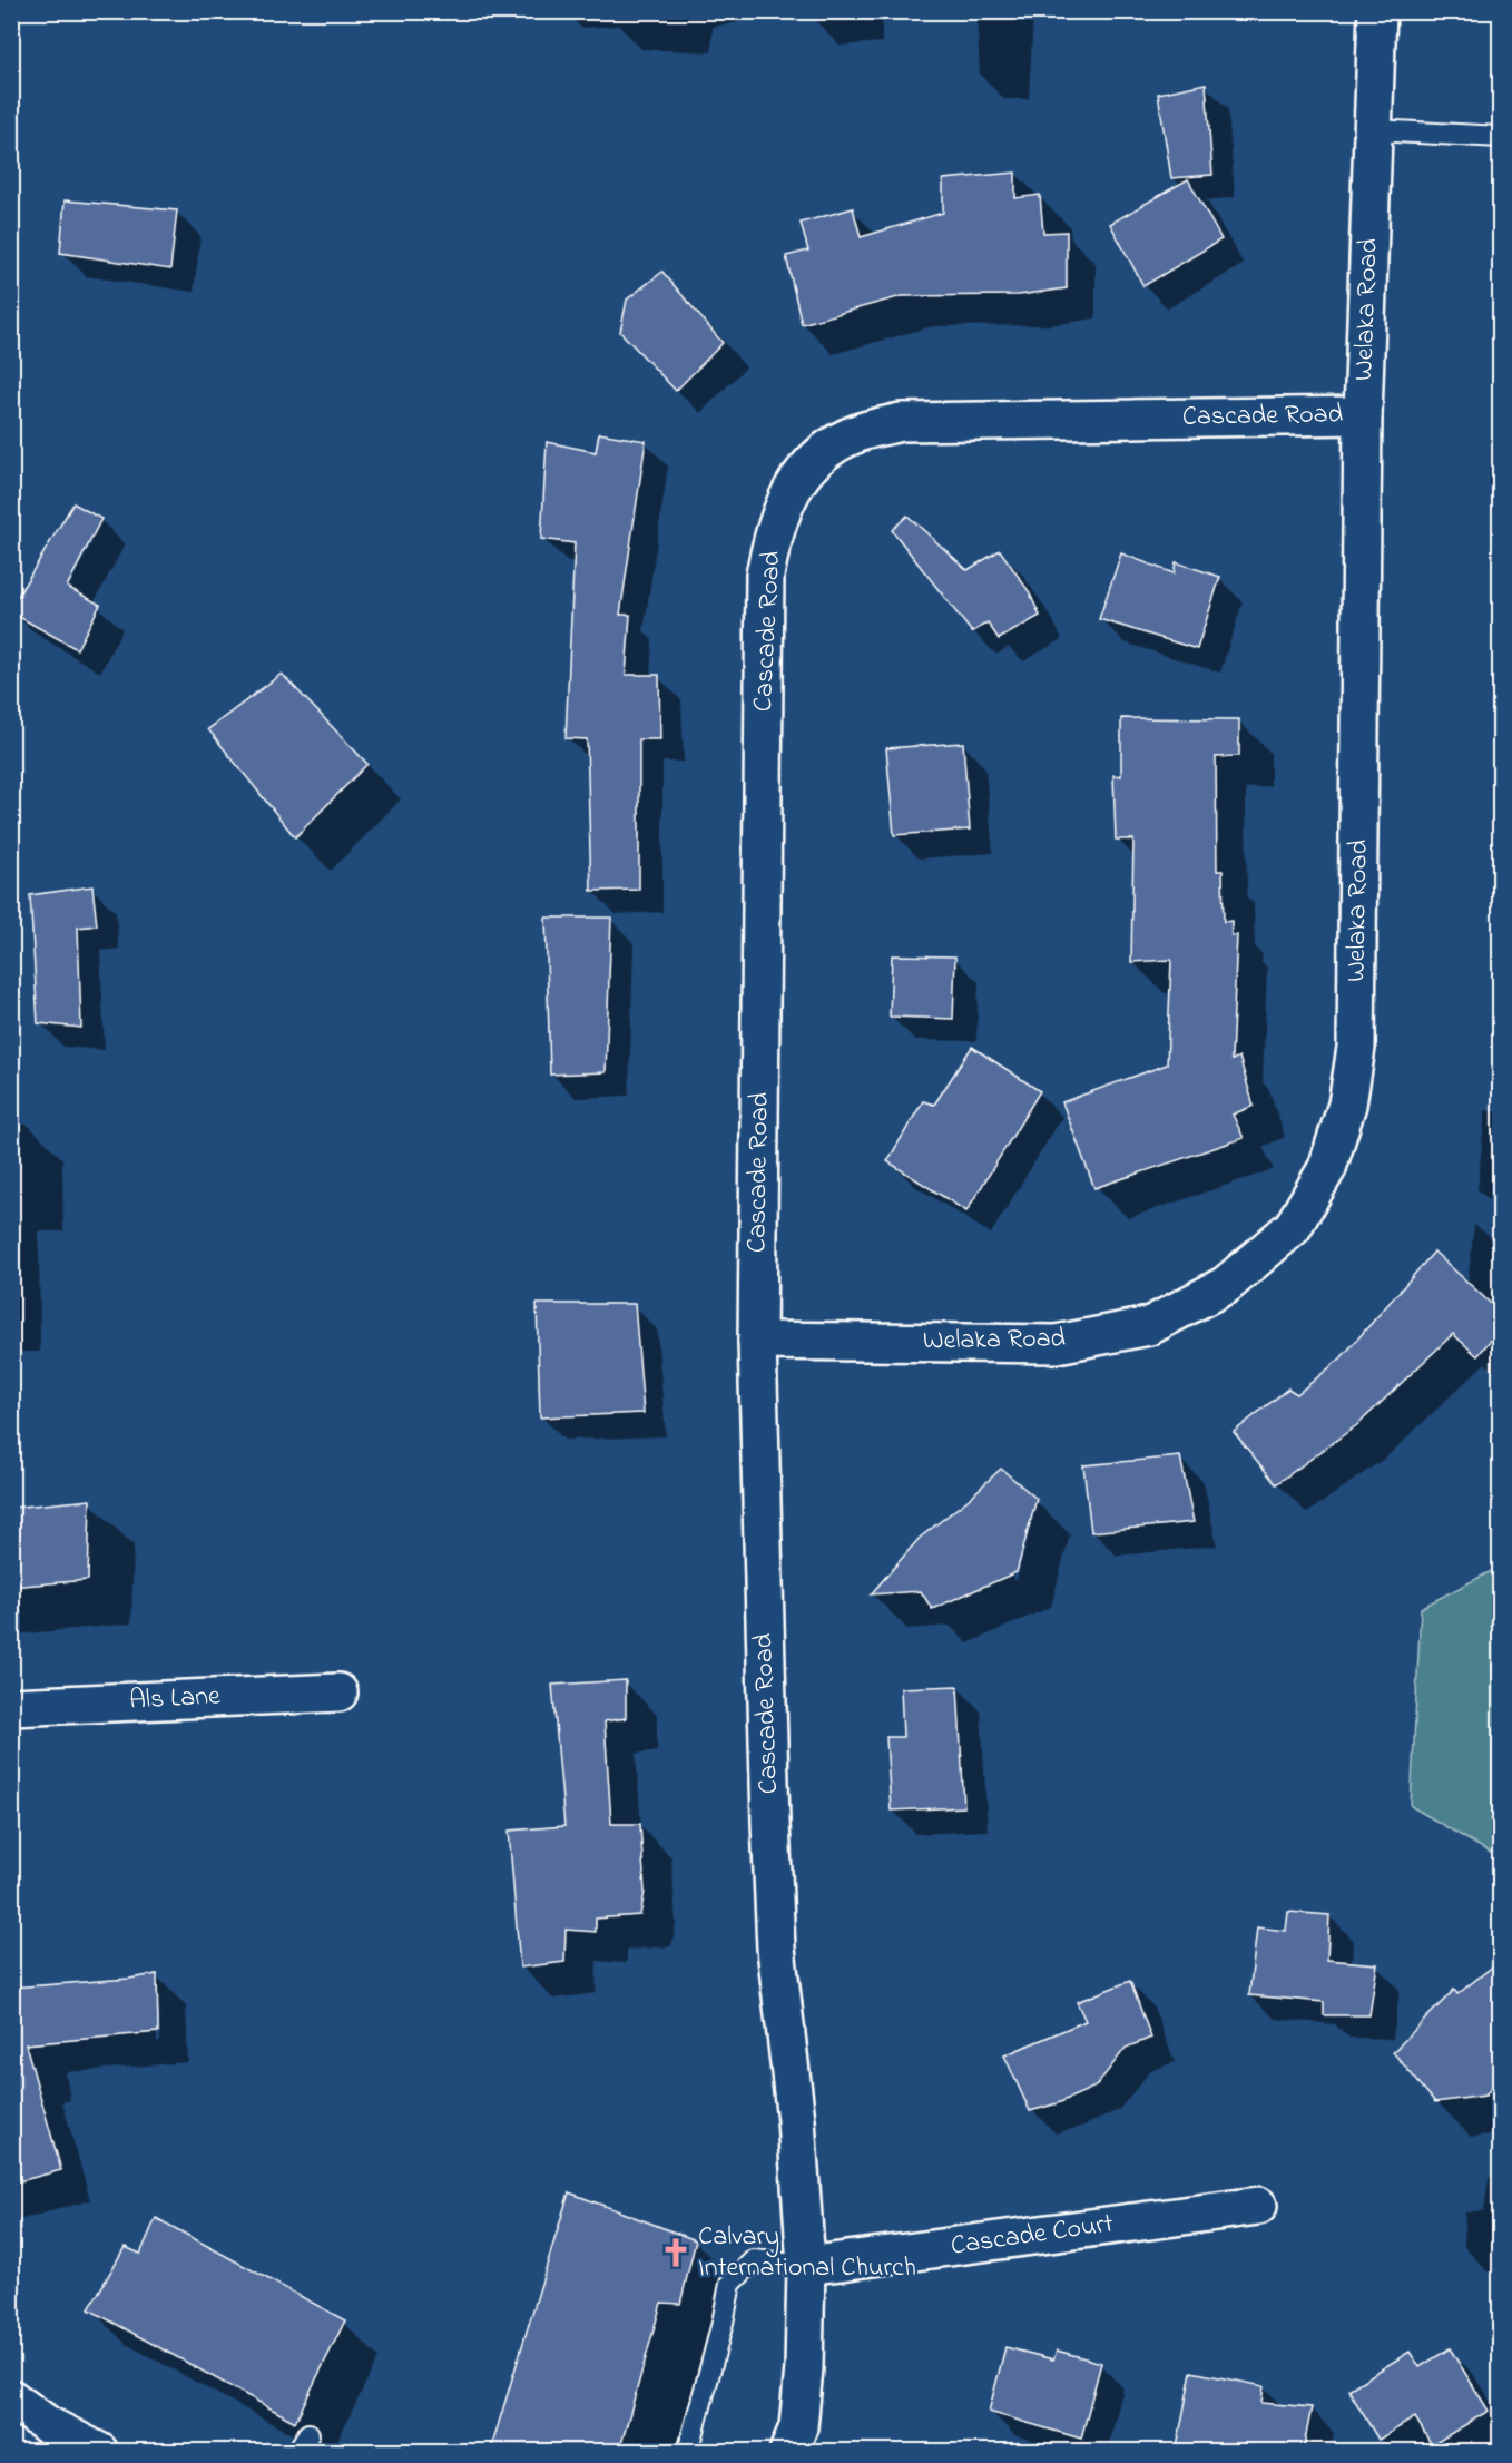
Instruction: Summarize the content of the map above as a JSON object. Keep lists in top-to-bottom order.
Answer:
{
  "streets": {
    "street": [
      "Welaka Road",
      "Cascade Road",
      "Als Lane",
      "Cascade Court"
    ]
  },
  "crossings": [
    ["Welaka Road", "Cascade Road"],
    ["Cascade Road", "Cascade Court"]
  ],
  "places": {
    "church": ["Calvary International Church"]
  }
}
